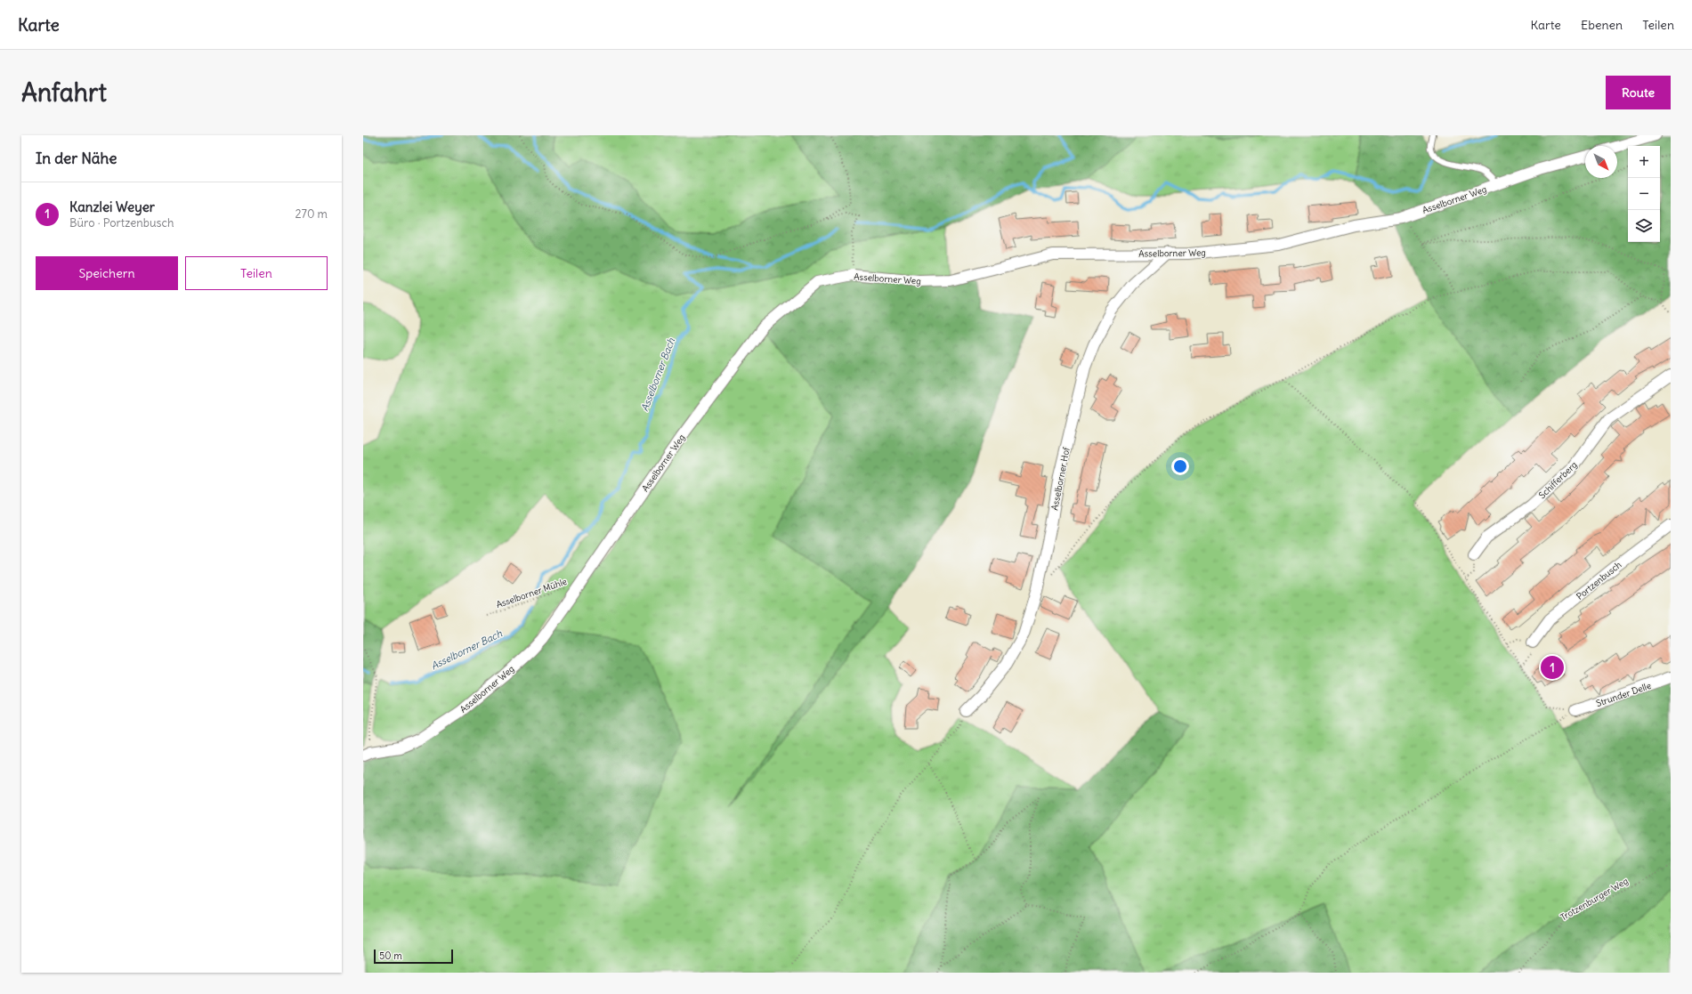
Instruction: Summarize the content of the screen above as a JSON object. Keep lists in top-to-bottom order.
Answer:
{
  "streets": {
    "street": [
      "Asselborner Weg",
      "Asselborner Hof",
      "Schifferberg",
      "Portzenbusch",
      "Strunder Delle"
    ],
    "path": ["Asselborner Mühle", "Trotzenburger Weg"]
  },
  "crossings": [
    ["Asselborner Weg", "Asselborner Hof"],
    ["Asselborner Weg", "Asselborner Mühle"]
  ],
  "water": ["Asselborner Bach"],
  "scale_bar": "50 m",
  "north": "bottom right",
  "page": {
    "header": "Karte",
    "nav": ["Karte", "Ebenen", "Teilen"],
    "buttons": [
      "Route",
      ["Speichern", "Teilen"]
    ],
    "title": "Anfahrt",
    "heading": "In der Nähe",
    "map_buttons": ["+", "−"],
    "list": [
      {
        "mark": "1",
        "name": "Kanzlei Weyer",
        "note": "Büro · Portzenbusch",
        "value": "270 m"
      }
    ],
    "pins": "1",
    "scale": "50 m"
  }
}
